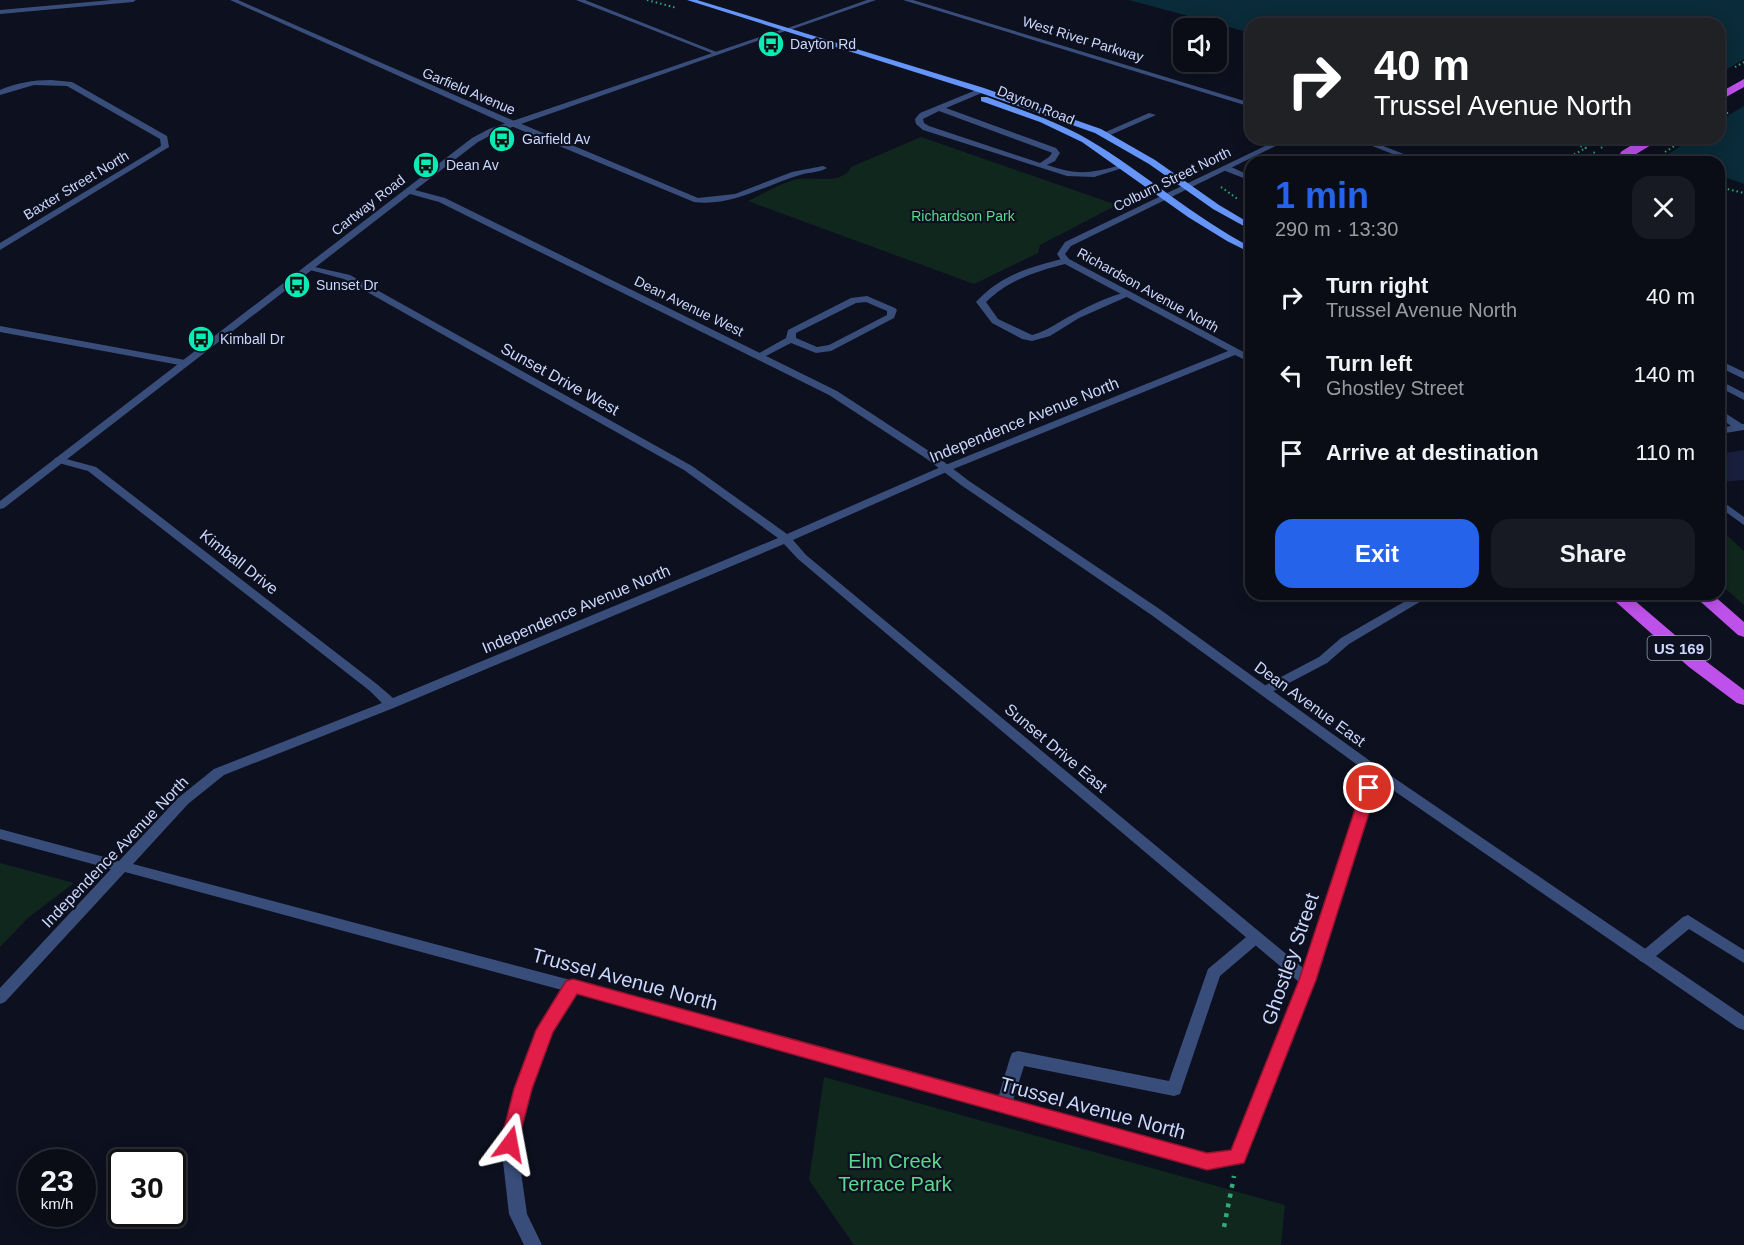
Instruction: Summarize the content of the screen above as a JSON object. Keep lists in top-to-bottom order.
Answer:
{
  "streets": {
    "highway": ["US 169"],
    "main road": ["Dayton Road"],
    "street": [
      "West River Parkway",
      "Garfield Avenue",
      "Colburn Street North",
      "Baxter Street North",
      "Cartway Road",
      "Richardson Avenue North",
      "Dean Avenue West",
      "Sunset Drive West",
      "Independence Avenue North",
      "Kimball Drive",
      "Dean Avenue East",
      "Sunset Drive East",
      "Ghostley Street",
      "Trussel Avenue North"
    ]
  },
  "crossings": [
    ["Garfield Avenue", "Cartway Road"],
    ["Dayton Road", "Colburn Street North"],
    ["Dayton Road", "Cartway Road"],
    ["Colburn Street North", "Richardson Avenue North"],
    ["Cartway Road", "Dean Avenue West"],
    ["Cartway Road", "Sunset Drive West"],
    ["Cartway Road", "Kimball Drive"],
    ["Richardson Avenue North", "Independence Avenue North"],
    ["Dean Avenue West", "Independence Avenue North"],
    ["Dean Avenue West", "Dean Avenue East"],
    ["Sunset Drive West", "Independence Avenue North"],
    ["Sunset Drive West", "Sunset Drive East"],
    ["Independence Avenue North", "Kimball Drive"],
    ["Independence Avenue North", "Dean Avenue East"],
    ["Independence Avenue North", "Sunset Drive East"],
    ["Independence Avenue North", "Trussel Avenue North"],
    ["Dean Avenue East", "Ghostley Street"],
    ["Sunset Drive East", "Ghostley Street"],
    ["Ghostley Street", "Trussel Avenue North"]
  ],
  "parks": ["Richardson Park", "Elm Creek Terrace Park"],
  "places": {
    "bus stop": [
      "Dayton Rd",
      "Garfield Av",
      "Dean Av",
      "Sunset Dr",
      "Kimball Dr"
    ]
  },
  "page": {
    "turn": ["40 m", "Trussel Avenue North"],
    "heading": ["1 min", "290 m · 13:30"],
    "list": [
      {
        "name": "Turn right",
        "note": "Trussel Avenue North",
        "value": "40 m"
      },
      {
        "name": "Turn left",
        "note": "Ghostley Street",
        "value": "140 m"
      },
      {
        "name": "Arrive at destination",
        "value": "110 m"
      }
    ],
    "buttons": ["Exit", "Share"],
    "speed": "23 km/h",
    "limit": "30"
  }
}
